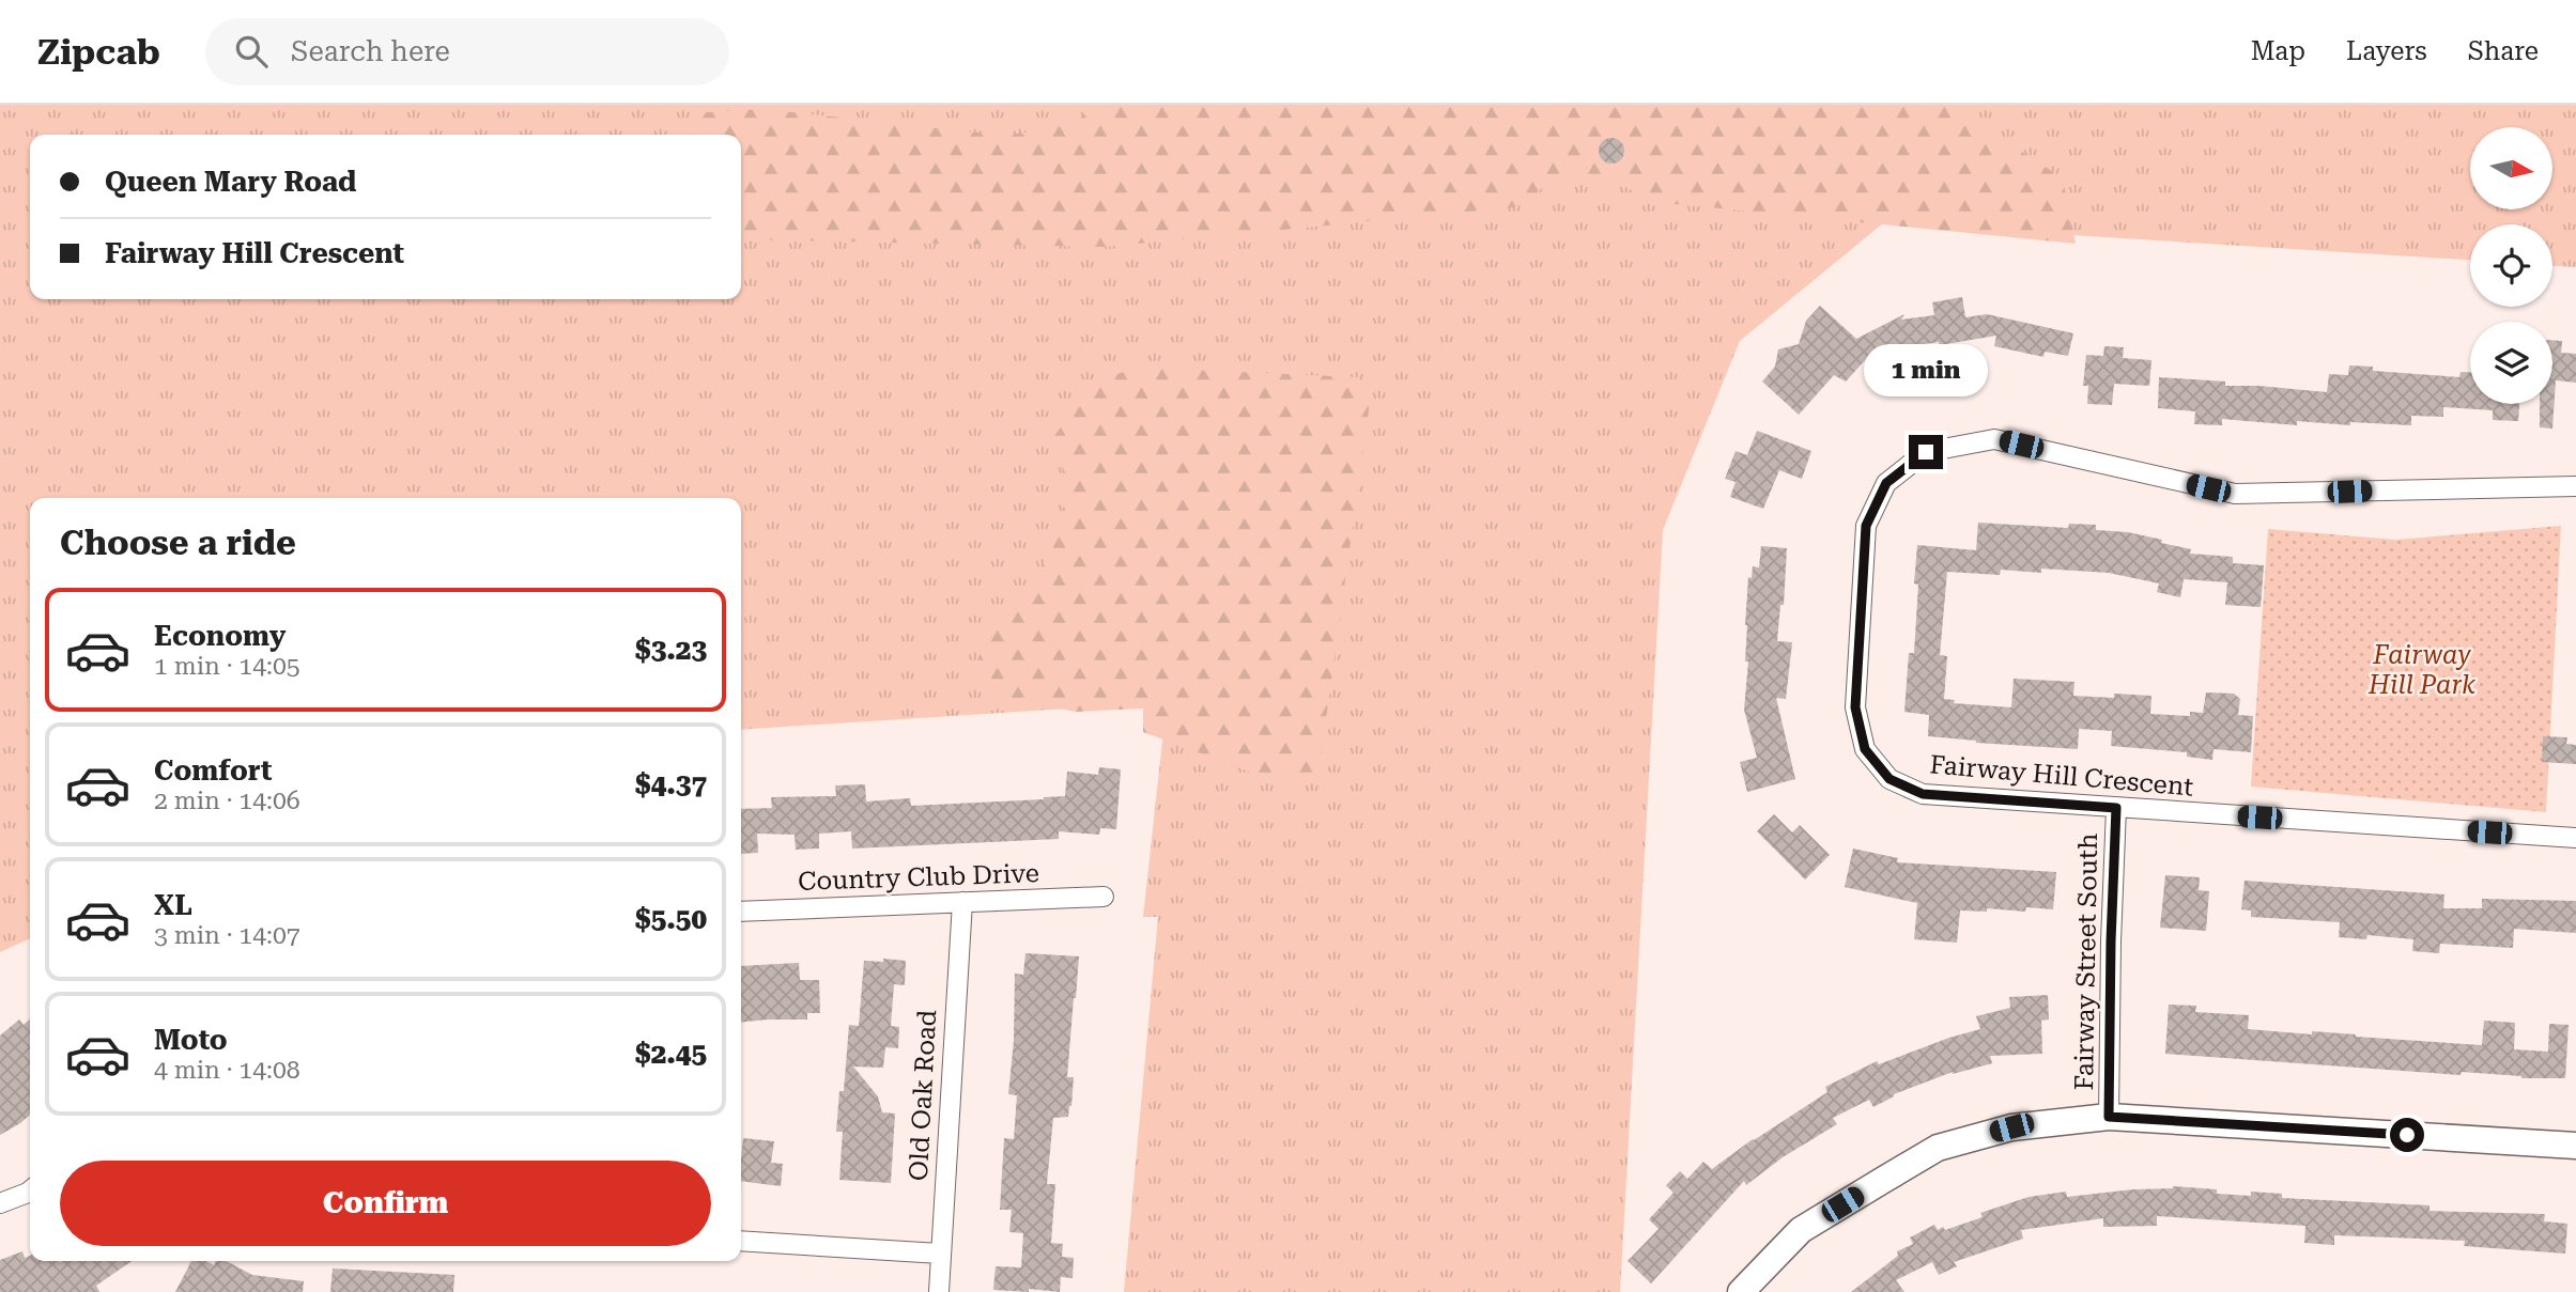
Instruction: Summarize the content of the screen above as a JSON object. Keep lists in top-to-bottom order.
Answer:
{
  "streets": {
    "street": [
      "Fairway Hill Crescent",
      "Country Club Drive",
      "Fairway Street South",
      "Old Oak Road"
    ]
  },
  "crossings": [
    ["Fairway Hill Crescent", "Fairway Street South"],
    ["Country Club Drive", "Old Oak Road"]
  ],
  "parks": ["Fairway Hill Park"],
  "north": "right",
  "page": {
    "header": "Zipcab",
    "search": "Search here",
    "nav": ["Map", "Layers", "Share"],
    "banner": ["Queen Mary Road", "Fairway Hill Crescent"],
    "bubble": "1 min",
    "heading": "Choose a ride",
    "list": [
      {
        "name": "Economy",
        "note": "1 min · 14:05",
        "value": "$3.23"
      },
      {
        "name": "Comfort",
        "note": "2 min · 14:06",
        "value": "$4.37"
      },
      {
        "name": "XL",
        "note": "3 min · 14:07",
        "value": "$5.50"
      },
      {
        "name": "Moto",
        "note": "4 min · 14:08",
        "value": "$2.45"
      }
    ],
    "buttons": "Confirm"
  }
}
